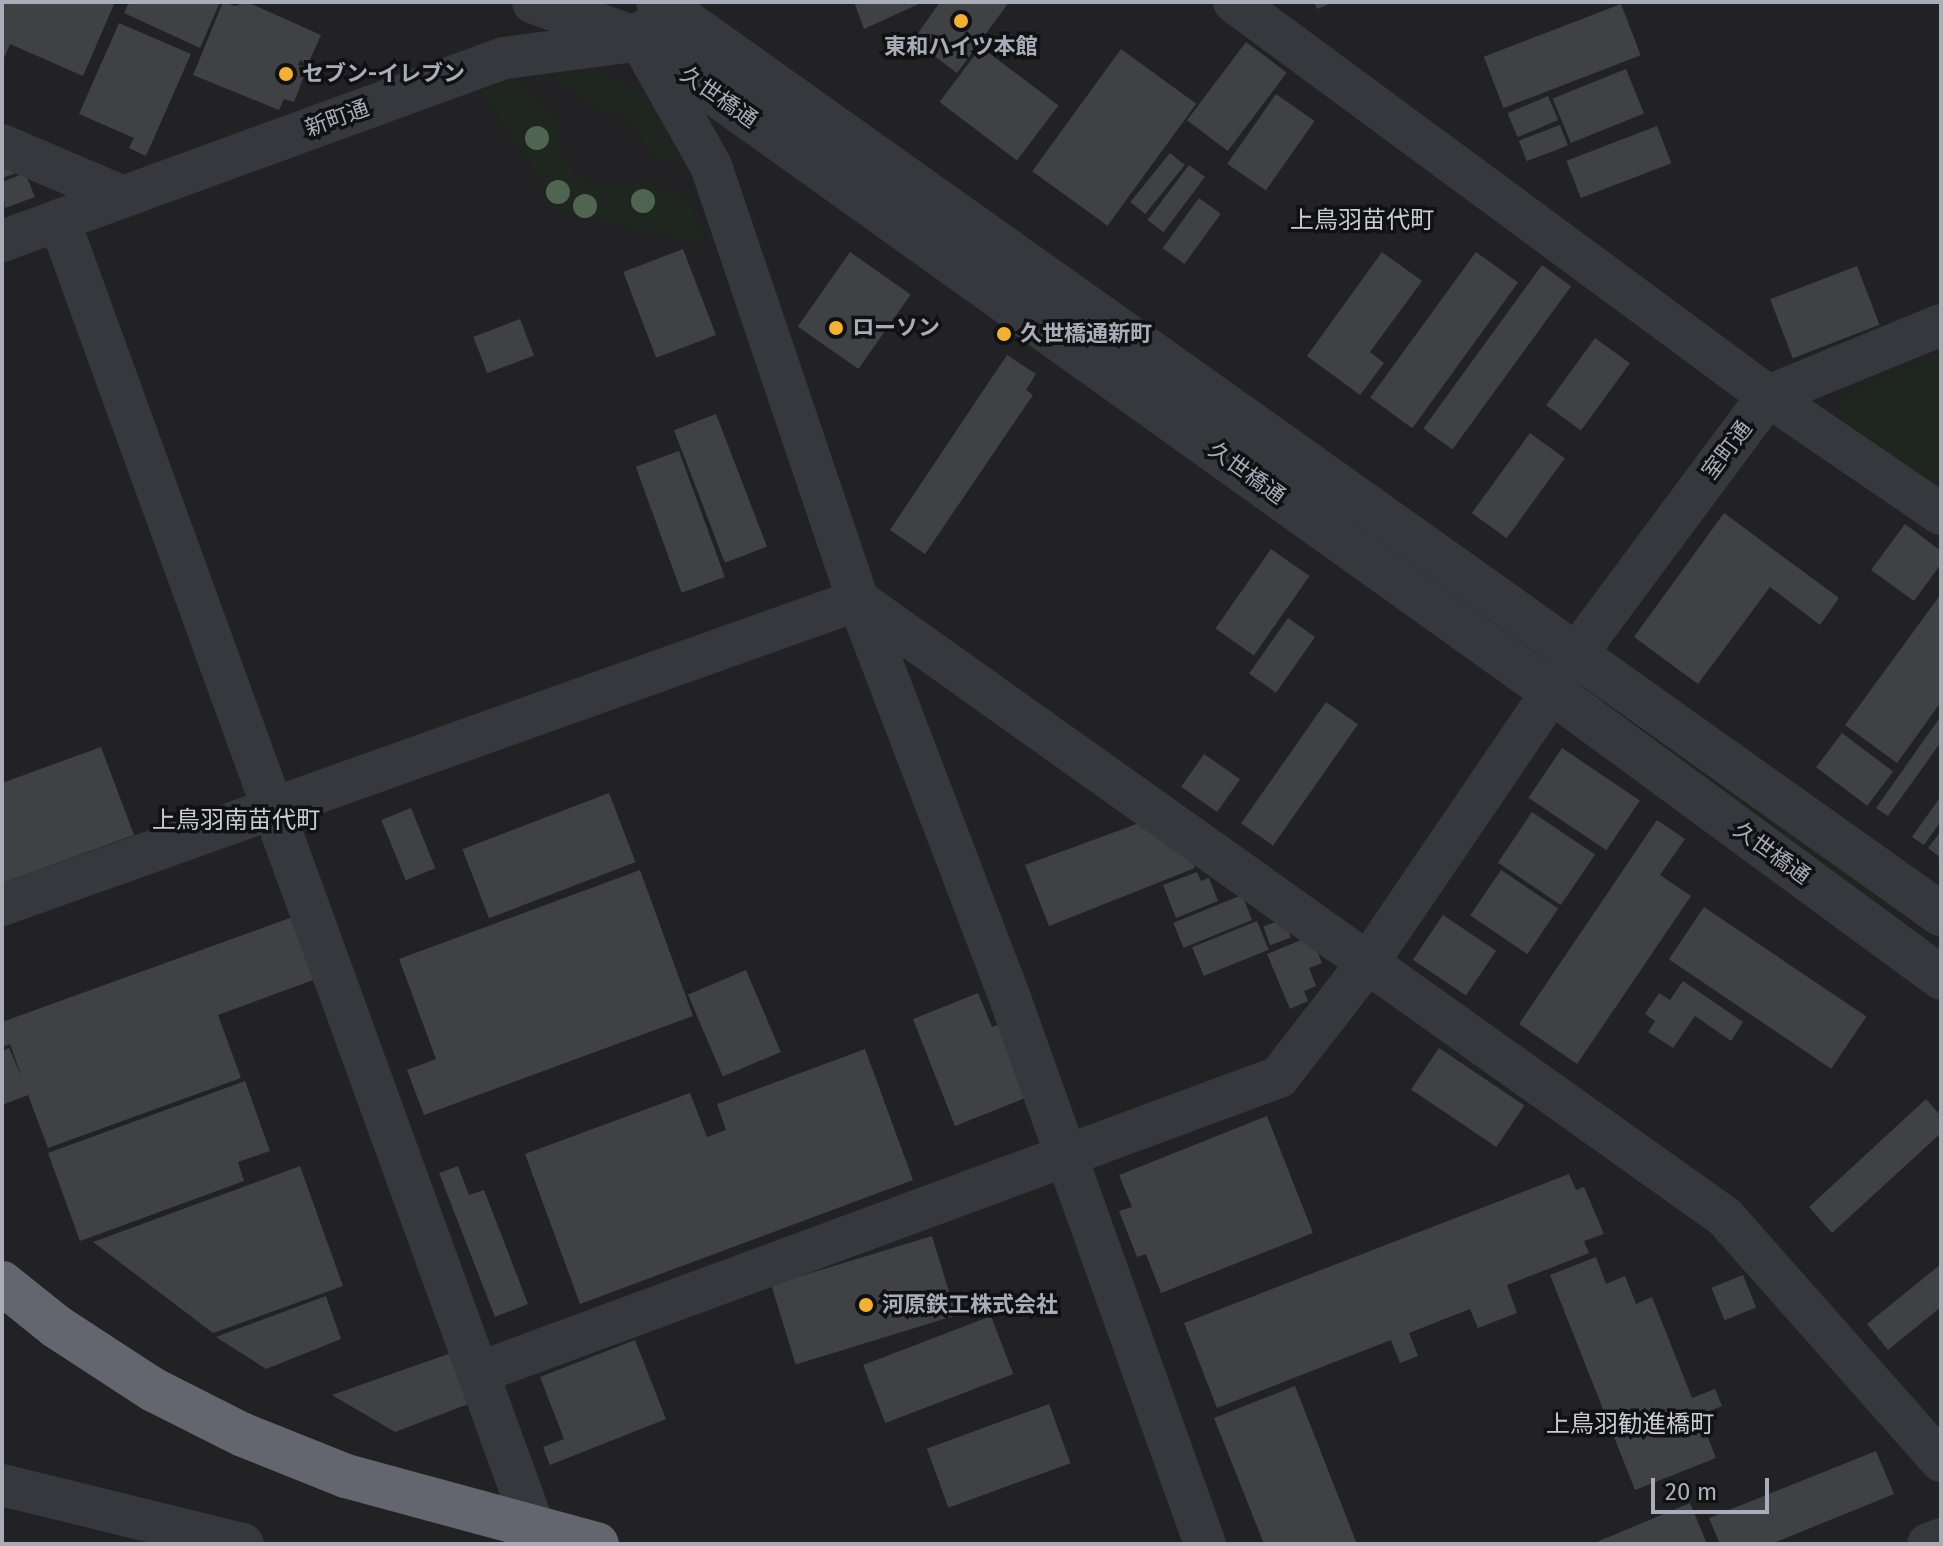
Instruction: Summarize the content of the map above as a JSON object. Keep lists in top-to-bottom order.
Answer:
{
  "streets": {
    "street": ["久世橋通", "新町通", "室町通"]
  },
  "crossings": [
    ["久世橋通", "新町通"],
    ["久世橋通", "室町通"]
  ],
  "districts": ["上鳥羽苗代町", "上鳥羽南苗代町", "上鳥羽勧進橋町"],
  "places": [
    "東和ハイツ本館",
    "セブン-イレブン",
    "ローソン",
    "久世橋通新町",
    "河原鉄工株式会社"
  ],
  "scale_bar": "20 m"
}
